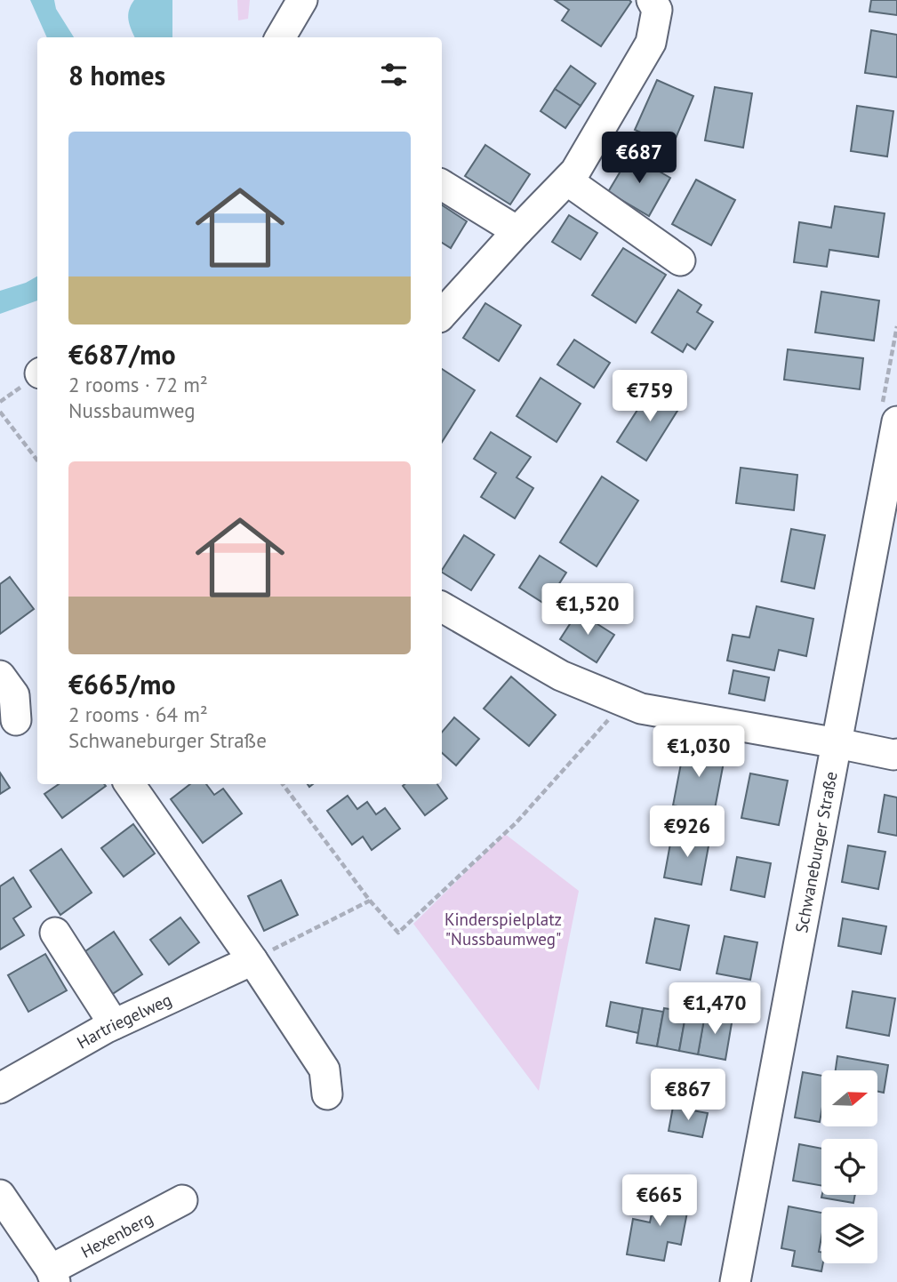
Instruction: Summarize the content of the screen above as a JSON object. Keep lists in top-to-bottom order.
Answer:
{
  "streets": {
    "street": ["Schwaneburger Straße", "Hartriegelweg", "Hexenberg"]
  },
  "parks": ["Kinderspielplatz \"Nussbaumweg\""],
  "north": "right",
  "page": {
    "heading": "8 homes",
    "list": [
      {
        "name": "€687/mo",
        "note": "2 rooms · 72 m² · Nussbaumweg"
      },
      {
        "name": "€665/mo",
        "note": "2 rooms · 64 m² · Schwaneburger Straße"
      }
    ],
    "price": [
      "€687",
      "€759",
      "€1,520",
      "€1,030",
      "€926",
      "€1,470",
      "€867",
      "€665"
    ]
  }
}
